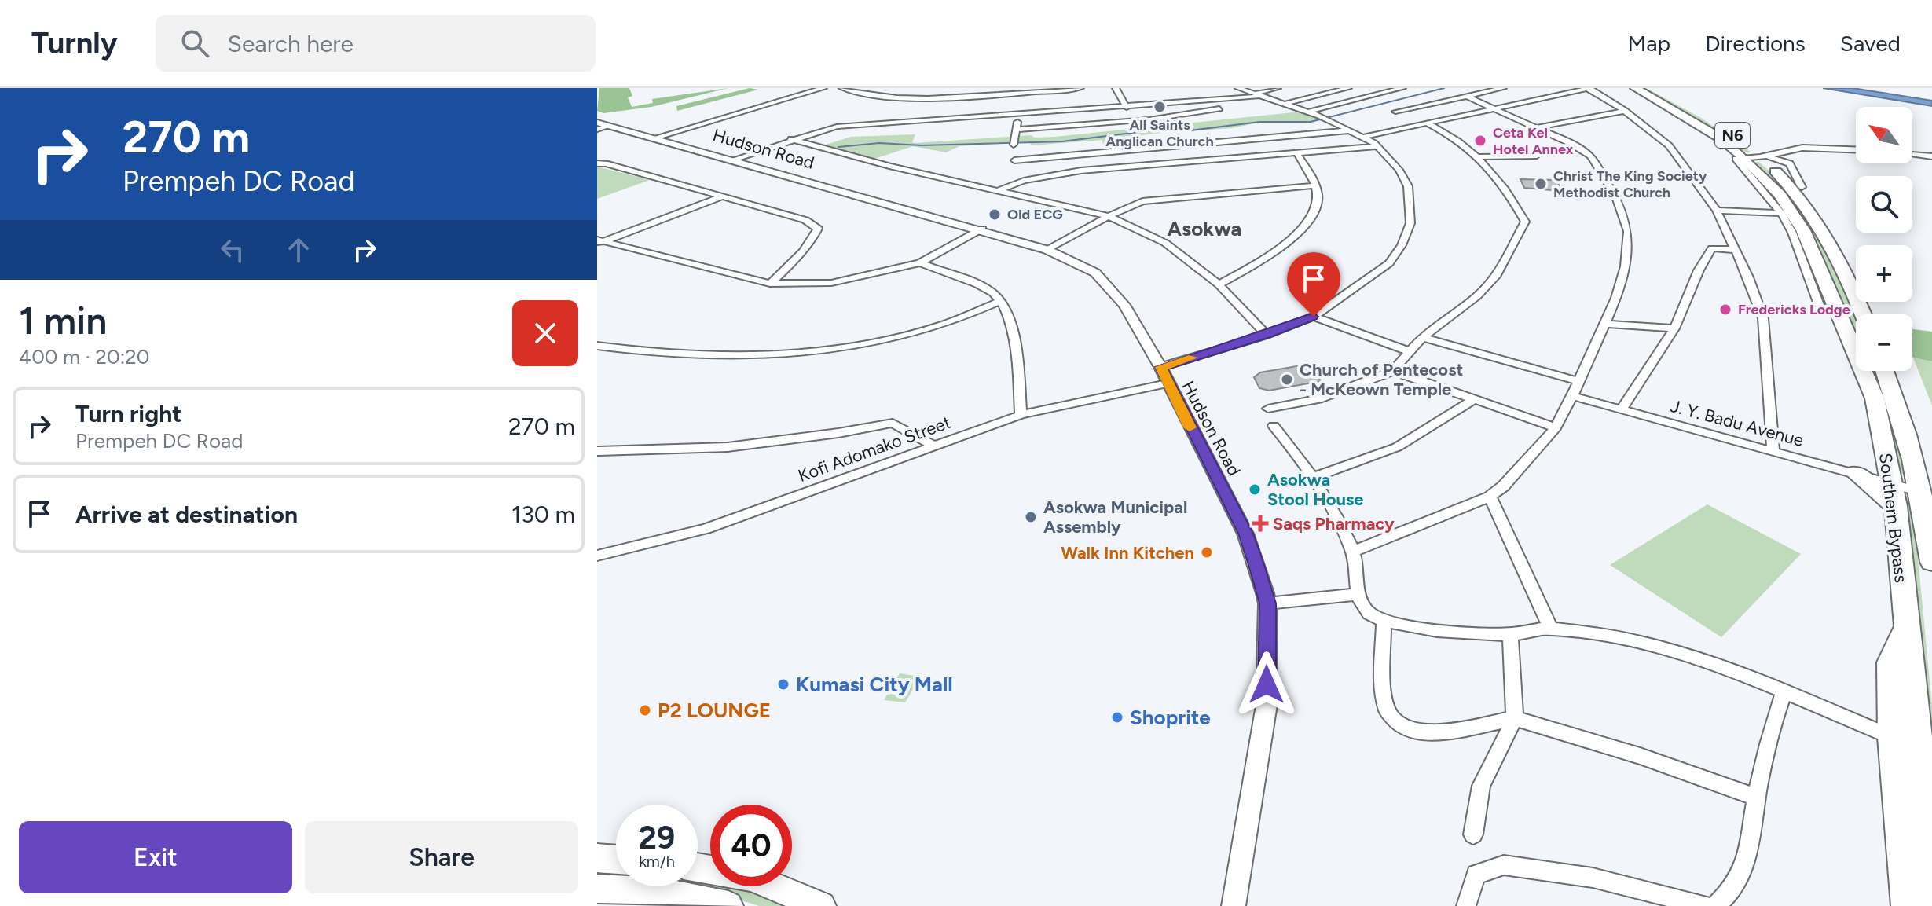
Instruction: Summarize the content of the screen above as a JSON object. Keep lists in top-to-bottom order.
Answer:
{
  "streets": {
    "highway": ["N6", "Southern Bypass"],
    "street": ["Hudson Road", "J. Y. Badu Avenue", "Kofi Adomako Street"]
  },
  "crossings": [
    ["Hudson Road", "Kofi Adomako Street"]
  ],
  "districts": ["Asokwa"],
  "places": {
    "other": [
      "All Saints Anglican Church",
      "Ceta Kel Hotel Annex",
      "Christ The King Society Methodist Church",
      "Old ECG",
      "Fredericks Lodge",
      "Church of Pentecost - McKeown Temple",
      "Asokwa Stool House",
      "Asokwa Municipal Assembly",
      "Walk Inn Kitchen",
      "Kumasi City Mall",
      "P2 LOUNGE",
      "Shoprite"
    ],
    "health": ["Saqs Pharmacy"]
  },
  "north": "top left",
  "page": {
    "header": "Turnly",
    "search": "Search here",
    "nav": ["Map", "Directions", "Saved"],
    "turn": ["270 m", "Prempeh DC Road"],
    "map_buttons": ["+", "−"],
    "heading": ["1 min", "400 m · 20:20"],
    "list": [
      {
        "name": "Turn right",
        "note": "Prempeh DC Road",
        "value": "270 m"
      },
      {
        "name": "Arrive at destination",
        "value": "130 m"
      }
    ],
    "speed": "29 km/h",
    "limit": "40",
    "buttons": ["Exit", "Share"]
  }
}
